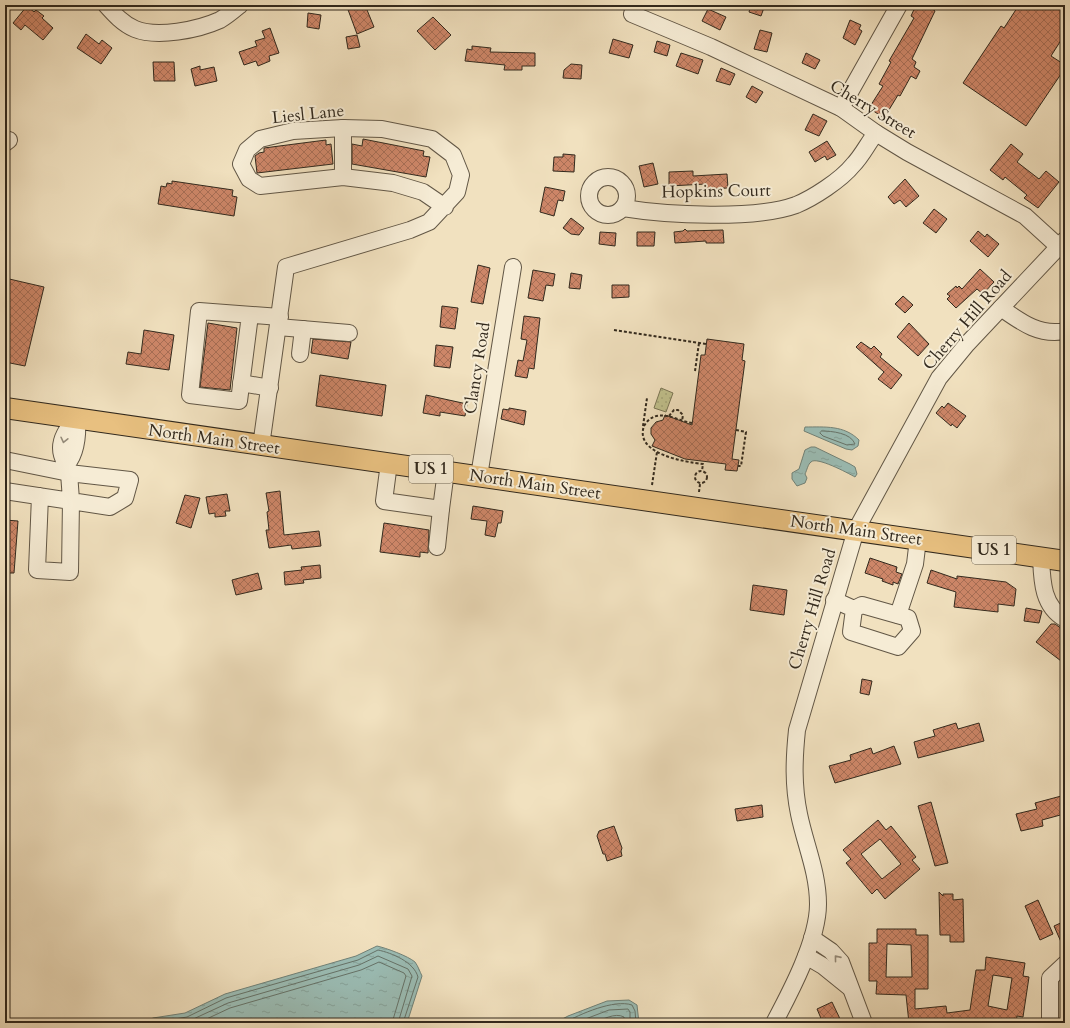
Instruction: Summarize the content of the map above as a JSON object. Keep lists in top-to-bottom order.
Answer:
{
  "streets": {
    "main road": ["North Main Street", "US 1"],
    "street": [
      "Cherry Street",
      "Liesl Lane",
      "Hopkins Court",
      "Cherry Hill Road",
      "Clancy Road"
    ]
  },
  "crossings": [
    ["Cherry Street", "Hopkins Court"],
    ["Cherry Street", "Cherry Hill Road"],
    ["Liesl Lane", "North Main Street"],
    ["Cherry Hill Road", "North Main Street"],
    ["Clancy Road", "North Main Street"]
  ]
}
